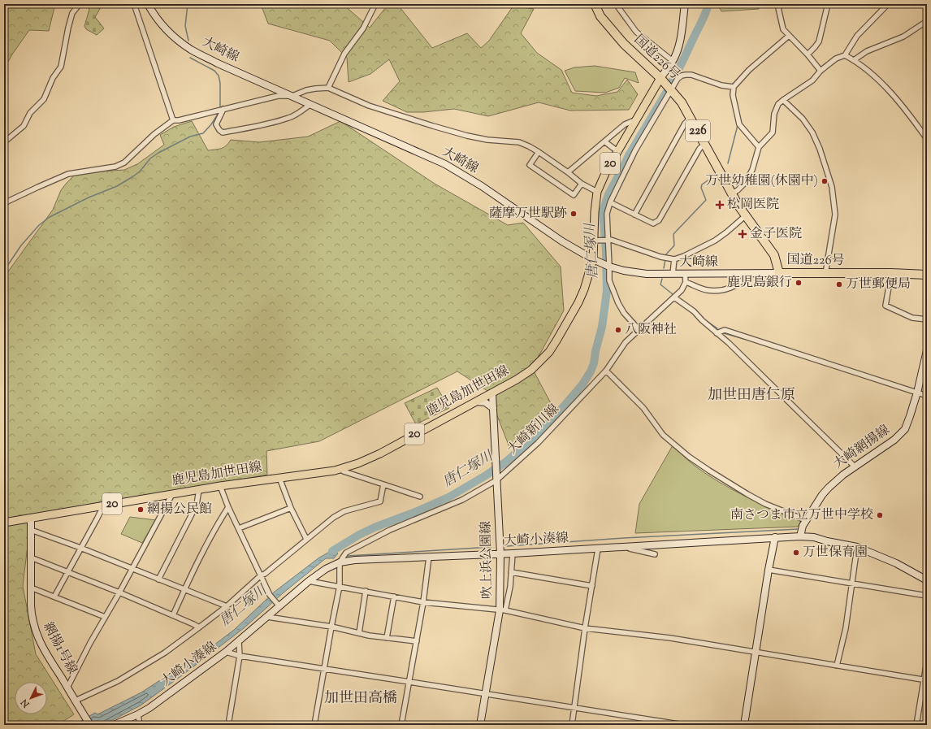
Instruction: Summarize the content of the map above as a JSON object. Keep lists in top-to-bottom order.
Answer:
{
  "streets": {
    "highway": ["国道226号", "226"],
    "main road": ["20", "鹿児島加世田線"],
    "street": [
      "大崎線",
      "大崎新川線",
      "大崎網揚線",
      "大崎小湊線",
      "吹上浜公園線",
      "網揚1号線"
    ]
  },
  "crossings": [
    ["大崎線", "国道226号"],
    ["大崎線", "鹿児島加世田線"],
    ["国道226号", "鹿児島加世田線"],
    ["鹿児島加世田線", "吹上浜公園線"],
    ["鹿児島加世田線", "網揚1号線"],
    ["大崎新川線", "大崎小湊線"],
    ["大崎新川線", "吹上浜公園線"],
    ["大崎網揚線", "大崎小湊線"],
    ["大崎小湊線", "吹上浜公園線"]
  ],
  "districts": ["加世田唐仁原", "加世田高橋"],
  "water": ["唐仁塚川"],
  "places": {
    "other": [
      "万世幼稚園(休園中)",
      "薩摩万世駅跡",
      "鹿児島銀行",
      "万世郵便局",
      "八阪神社",
      "網揚公民館",
      "南さつま市立万世中学校",
      "万世保育園"
    ],
    "health": ["松岡医院", "金子医院"]
  },
  "north": "bottom left"
}
